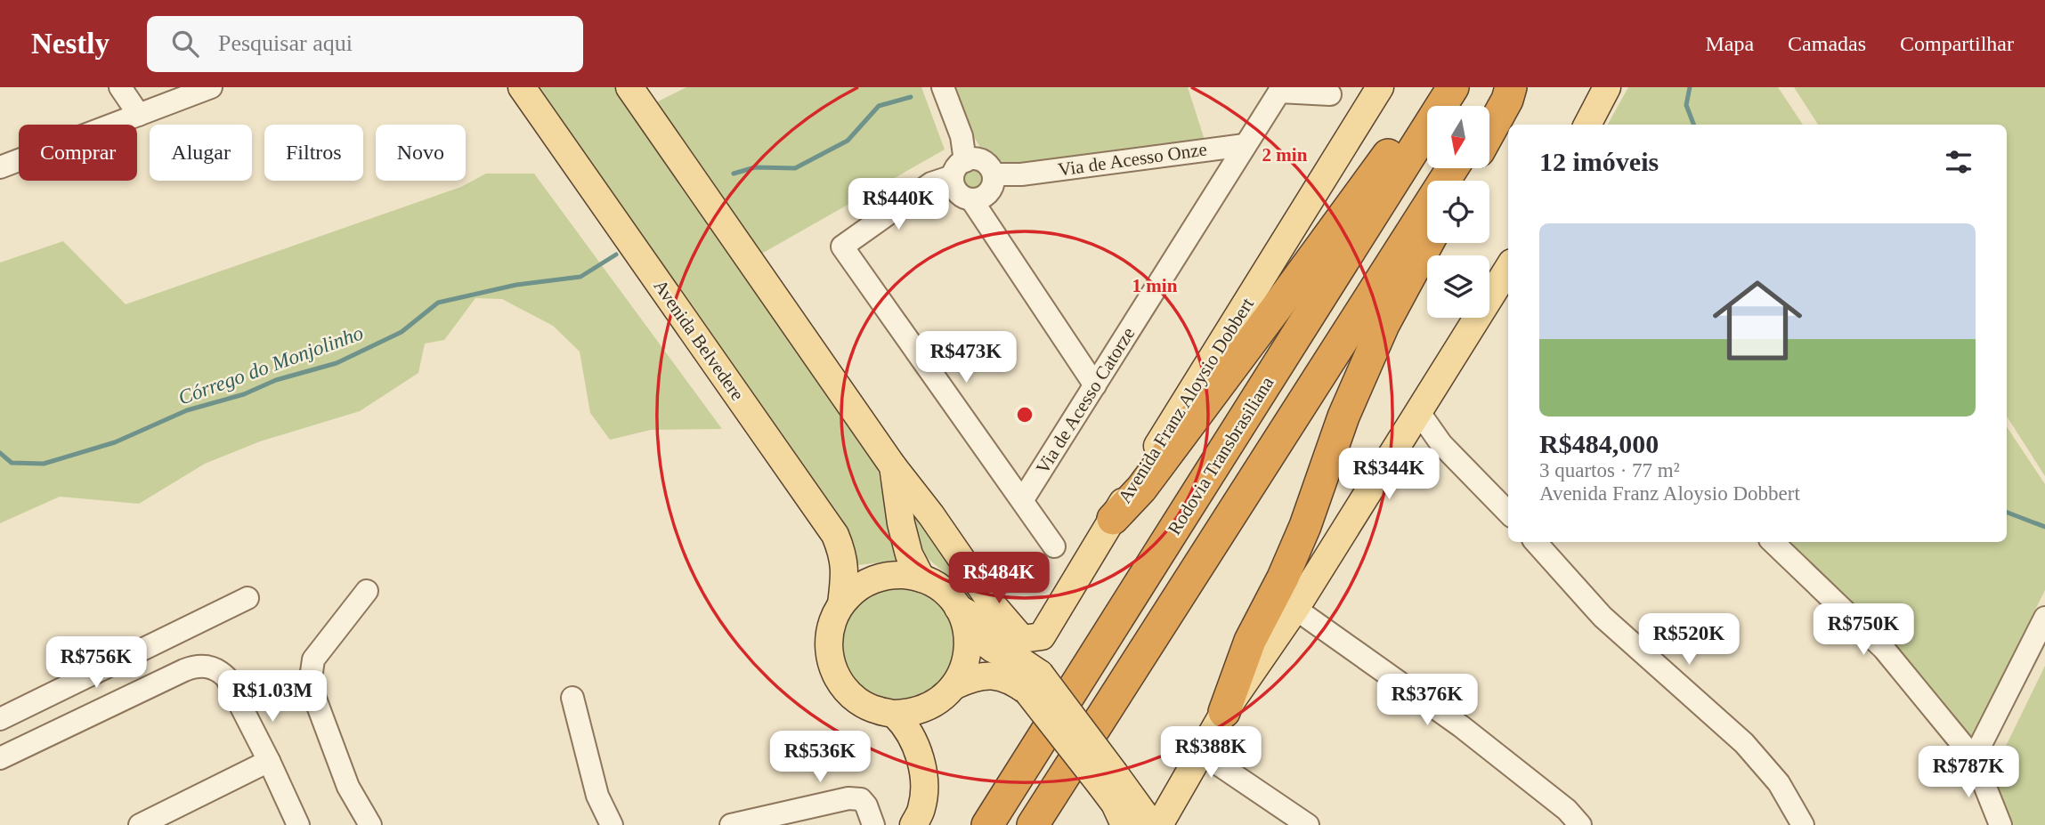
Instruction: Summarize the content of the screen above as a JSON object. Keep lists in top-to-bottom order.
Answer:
{
  "streets": {
    "highway": ["Rodovia Transbrasiliana"],
    "main road": ["Avenida Belvedere", "Avenida Franz Aloysio Dobbert"],
    "street": ["Via de Acesso Onze", "Via de Acesso Catorze"]
  },
  "crossings": [
    ["Via de Acesso Onze", "Via de Acesso Catorze"]
  ],
  "water": ["Córrego do Monjolinho"],
  "north": "bottom",
  "page": {
    "header": "Nestly",
    "search": "Pesquisar aqui",
    "nav": ["Mapa", "Camadas", "Compartilhar"],
    "chip": [
      "Comprar",
      "Alugar",
      "Filtros",
      "Novo"
    ],
    "heading": "12 imóveis",
    "price": [
      "R$440K",
      "R$473K",
      "R$344K",
      "R$484K",
      "R$750K",
      "R$520K",
      "R$756K",
      "R$1.03M",
      "R$376K",
      "R$388K",
      "R$536K",
      "R$787K"
    ],
    "list": [
      {
        "name": "R$484,000",
        "note": "3 quartos · 77 m² · Avenida Franz Aloysio Dobbert"
      }
    ]
  },
  "rings": ["2 min", "1 min"]
}
